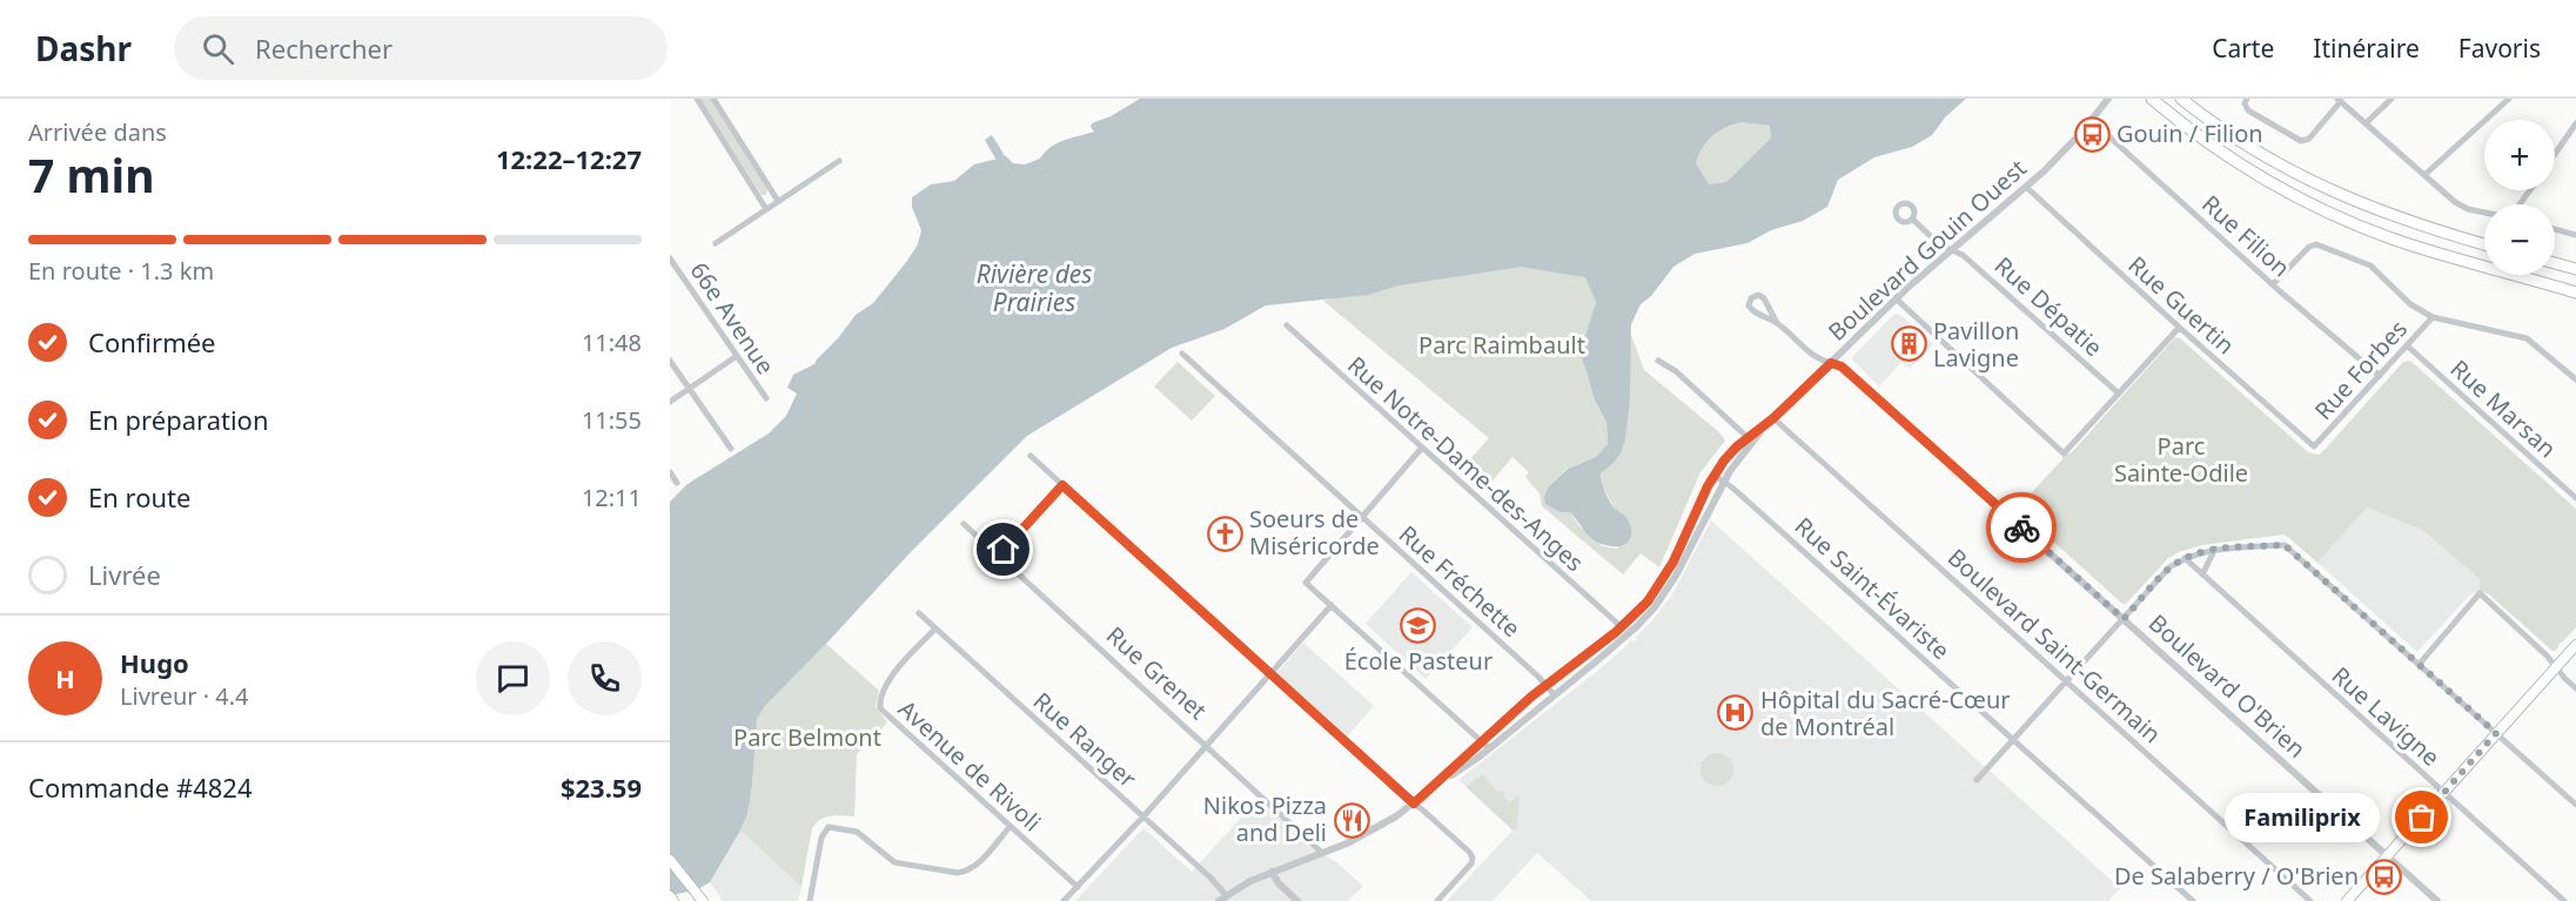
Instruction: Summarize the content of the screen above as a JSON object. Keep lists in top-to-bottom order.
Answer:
{
  "streets": {
    "street": [
      "Rue Filion",
      "Boulevard Gouin Ouest",
      "Rue Guertin",
      "Rue Dépatie",
      "66e Avenue",
      "Rue Forbes",
      "Rue Marsan",
      "Rue Notre-Dame-des-Anges",
      "Rue Fréchette",
      "Rue Saint-Évariste",
      "Boulevard Saint-Germain",
      "Rue Grenet",
      "Boulevard O'Brien",
      "Rue Lavigne",
      "Rue Ranger",
      "Avenue de Rivoli"
    ]
  },
  "crossings": [
    ["Rue Filion", "Boulevard Gouin Ouest"],
    ["Rue Filion", "Rue Forbes"],
    ["Boulevard Gouin Ouest", "Rue Guertin"],
    ["Boulevard Gouin Ouest", "Rue Dépatie"],
    ["Boulevard Gouin Ouest", "Rue Notre-Dame-des-Anges"],
    ["Boulevard Gouin Ouest", "Rue Fréchette"],
    ["Boulevard Gouin Ouest", "Rue Saint-Évariste"],
    ["Boulevard Gouin Ouest", "Boulevard Saint-Germain"],
    ["Boulevard Gouin Ouest", "Rue Grenet"],
    ["Boulevard Gouin Ouest", "Boulevard O'Brien"],
    ["Boulevard Gouin Ouest", "Rue Ranger"],
    ["Rue Guertin", "Rue Forbes"],
    ["Rue Forbes", "Rue Marsan"],
    ["Rue Ranger", "Avenue de Rivoli"]
  ],
  "water": ["Rivière des Prairies"],
  "parks": ["Parc Raimbault", "Parc Sainte-Odile", "Parc Belmont"],
  "places": {
    "bus stop": ["Gouin / Filion", "De Salaberry / O'Brien"],
    "building": ["Pavillon Lavigne"],
    "church": ["Soeurs de Miséricorde"],
    "school or university": ["École Pasteur"],
    "hospital": ["Hôpital du Sacré-Cœur de Montréal"],
    "other": ["Familiprix"],
    "restaurant": ["Nikos Pizza and Deli"]
  },
  "page": {
    "header": "Dashr",
    "search": "Rechercher",
    "nav": ["Carte", "Itinéraire", "Favoris"],
    "heading": ["7 min", "Arrivée dans", "12:22–12:27"],
    "panel": [
      "Hugo",
      "Livreur · 4.4",
      "Commande #4824",
      "$23.59"
    ],
    "map_buttons": ["+", "−"],
    "bar": "En route · 1.3 km",
    "list": [
      ["Confirmée", "11:48"],
      ["En préparation", "11:55"],
      ["En route", "12:11"],
      "Livrée"
    ],
    "round": "H",
    "bubble": "Familiprix"
  }
}
